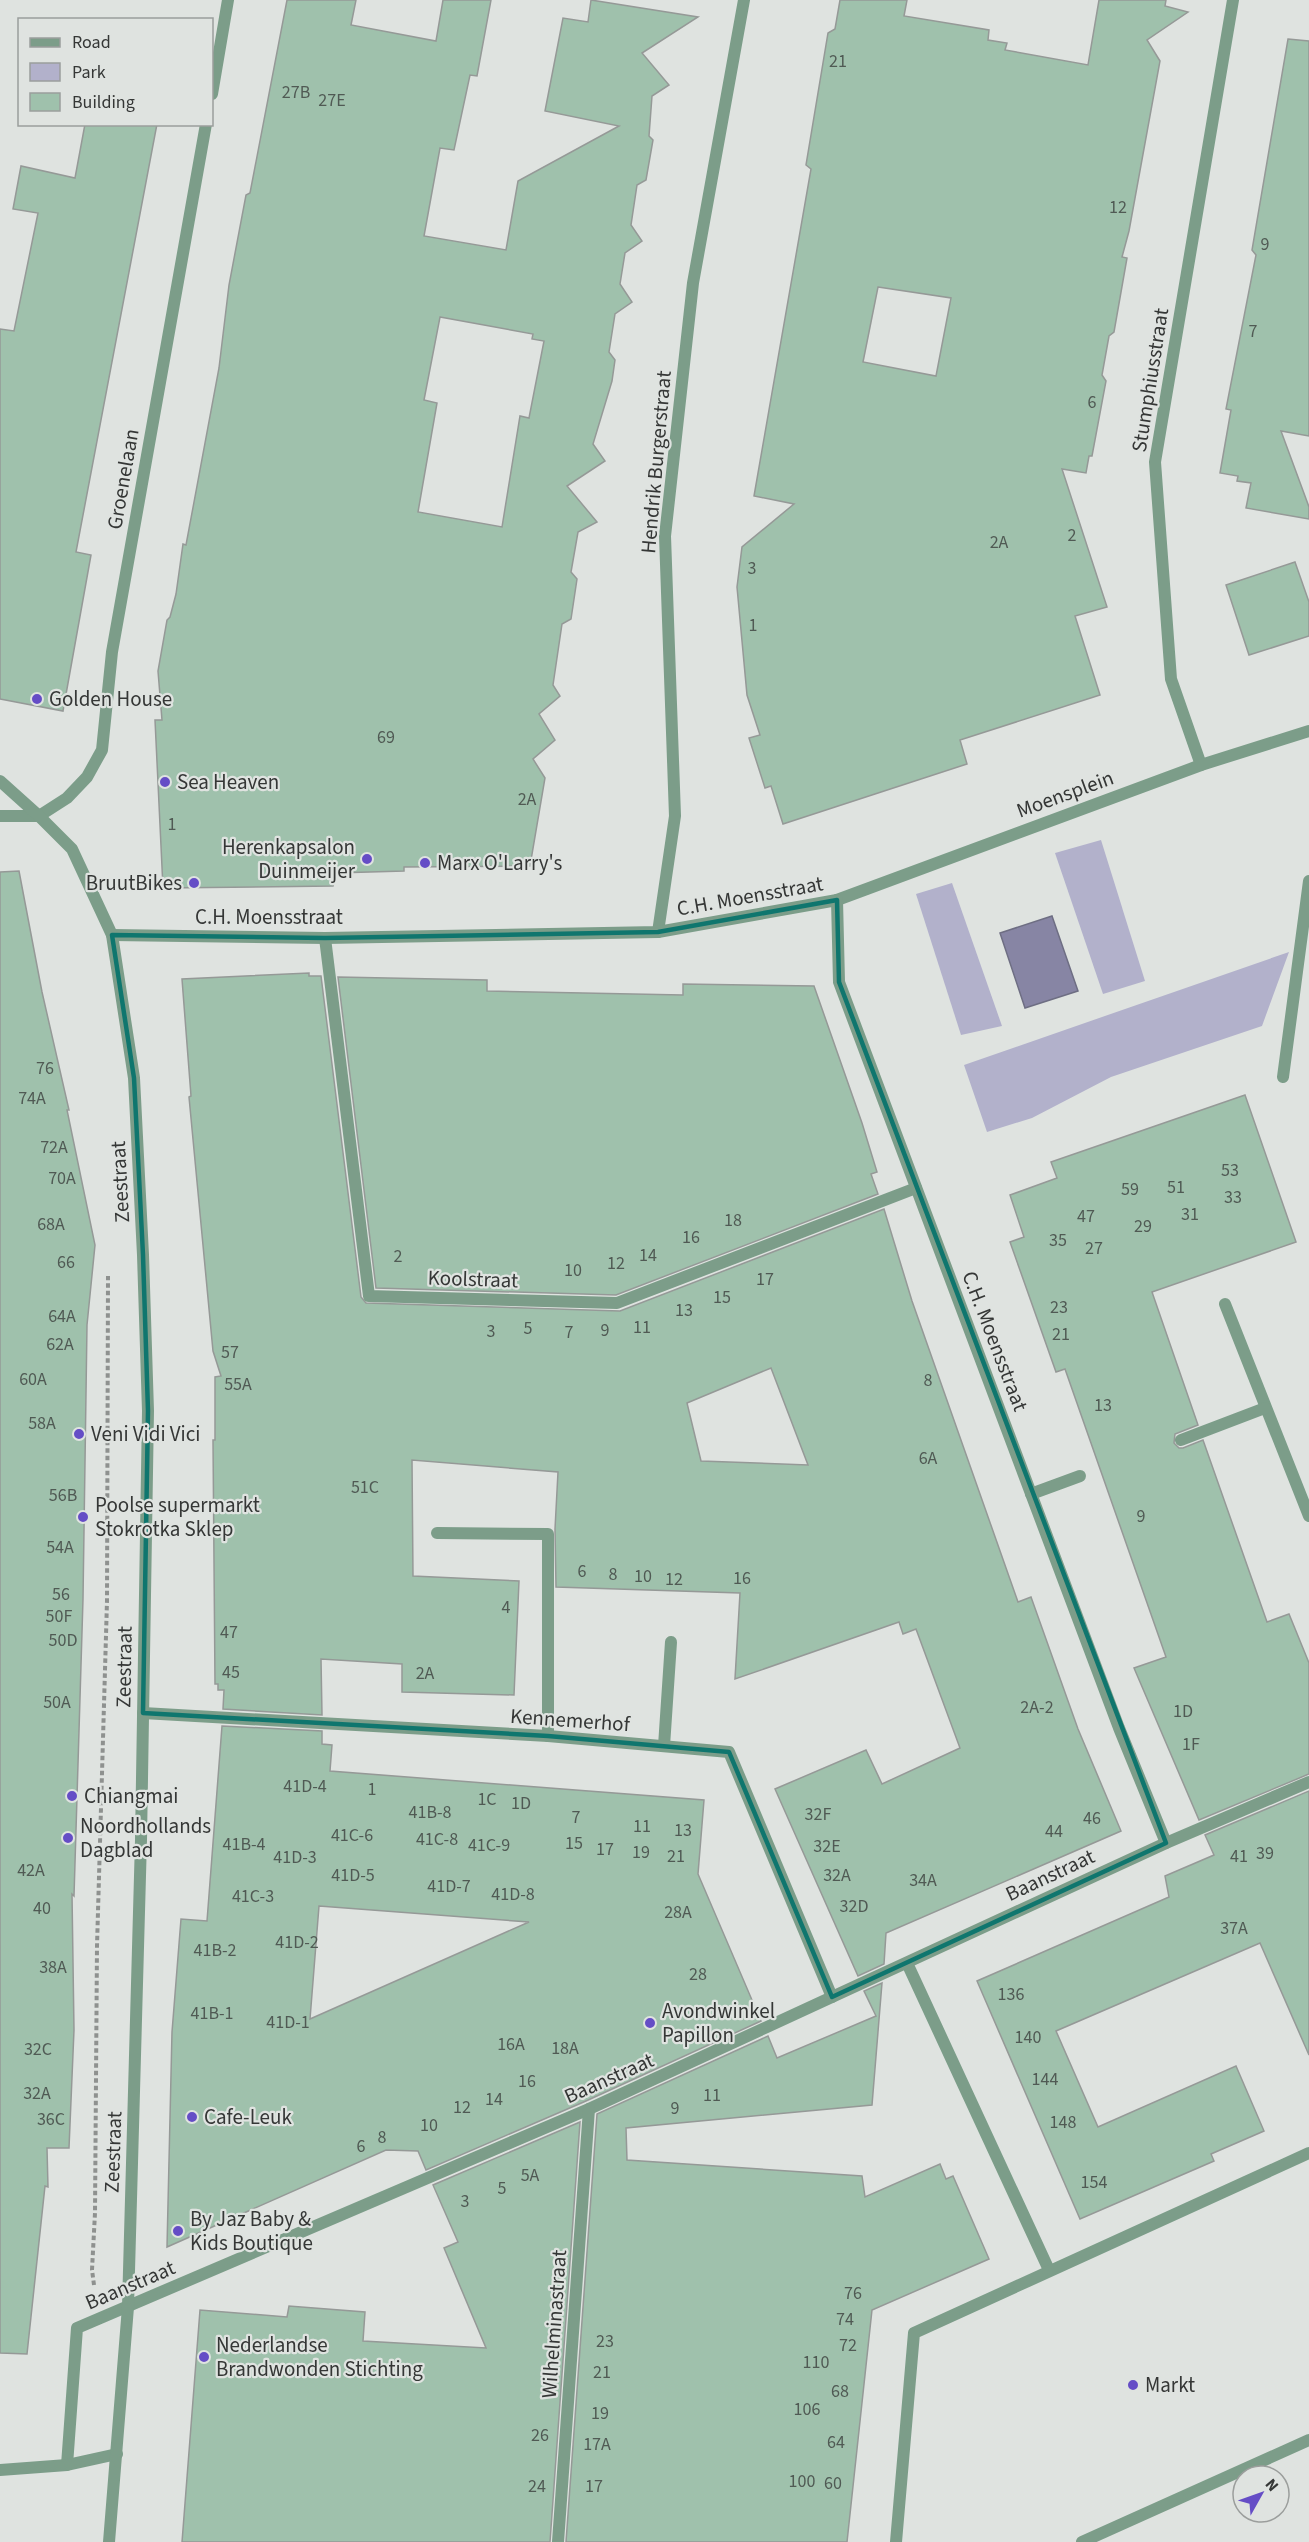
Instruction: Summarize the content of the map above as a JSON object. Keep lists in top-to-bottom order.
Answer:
{
  "streets": {
    "street": [
      "Stumphiusstraat",
      "Hendrik Burgerstraat",
      "Groenelaan",
      "Moensplein",
      "C.H. Moensstraat",
      "Zeestraat",
      "Koolstraat",
      "Kennemerhof",
      "Baanstraat",
      "Wilhelminastraat"
    ]
  },
  "crossings": [
    ["Stumphiusstraat", "Moensplein"],
    ["Hendrik Burgerstraat", "C.H. Moensstraat"],
    ["Groenelaan", "Zeestraat"],
    ["Moensplein", "C.H. Moensstraat"],
    ["C.H. Moensstraat", "Zeestraat"],
    ["C.H. Moensstraat", "Koolstraat"],
    ["C.H. Moensstraat", "Baanstraat"],
    ["Zeestraat", "Kennemerhof"],
    ["Zeestraat", "Baanstraat"],
    ["Kennemerhof", "Baanstraat"],
    ["Baanstraat", "Wilhelminastraat"]
  ],
  "places": [
    "Golden House",
    "Sea Heaven",
    "Herenkapsalon Duinmeijer",
    "Marx O'Larry's",
    "BruutBikes",
    "Veni Vidi Vici",
    "Poolse supermarkt Stokrotka Sklep",
    "Chiangmai",
    "Noordhollands Dagblad",
    "Avondwinkel Papillon",
    "Cafe-Leuk",
    "By Jaz Baby & Kids Boutique",
    "Nederlandse Brandwonden Stichting",
    "Markt"
  ],
  "house_numbers": [
    "21",
    "27B",
    "27E",
    "12",
    "9",
    "7",
    "6",
    "2",
    "2A",
    "3",
    "1",
    "69",
    "2A",
    "1",
    "76",
    "74A",
    "72A",
    "53",
    "70A",
    "51",
    "59",
    "33",
    "31",
    "47",
    "18",
    "68A",
    "29",
    "16",
    "35",
    "27",
    "14",
    "2",
    "66",
    "12",
    "10",
    "17",
    "15",
    "23",
    "13",
    "64A",
    "11",
    "5",
    "9",
    "3",
    "7",
    "21",
    "62A",
    "57",
    "60A",
    "8",
    "55A",
    "13",
    "58A",
    "6A",
    "51C",
    "56B",
    "9",
    "54A",
    "6",
    "8",
    "10",
    "16",
    "12",
    "56",
    "4",
    "50F",
    "47",
    "50D",
    "45",
    "2A",
    "50A",
    "2A-2",
    "1D",
    "1F",
    "41D-4",
    "1",
    "1C",
    "1D",
    "41B-8",
    "32F",
    "7",
    "46",
    "11",
    "13",
    "44",
    "41C-6",
    "41C-8",
    "15",
    "41B-4",
    "41C-9",
    "32E",
    "17",
    "19",
    "39",
    "21",
    "41",
    "41D-3",
    "42A",
    "41D-5",
    "32A",
    "34A",
    "41D-7",
    "41D-8",
    "41C-3",
    "32D",
    "40",
    "28A",
    "37A",
    "41D-2",
    "41B-2",
    "38A",
    "28",
    "136",
    "41B-1",
    "41D-1",
    "140",
    "16A",
    "18A",
    "32C",
    "144",
    "16",
    "32A",
    "11",
    "14",
    "12",
    "9",
    "36C",
    "148",
    "10",
    "8",
    "6",
    "5A",
    "154",
    "5",
    "3",
    "76",
    "74",
    "23",
    "72",
    "110",
    "21",
    "68",
    "106",
    "19",
    "26",
    "64",
    "17A",
    "100",
    "60",
    "24",
    "17"
  ],
  "legend": ["Road", "Park", "Building"],
  "north": "top right"
}
